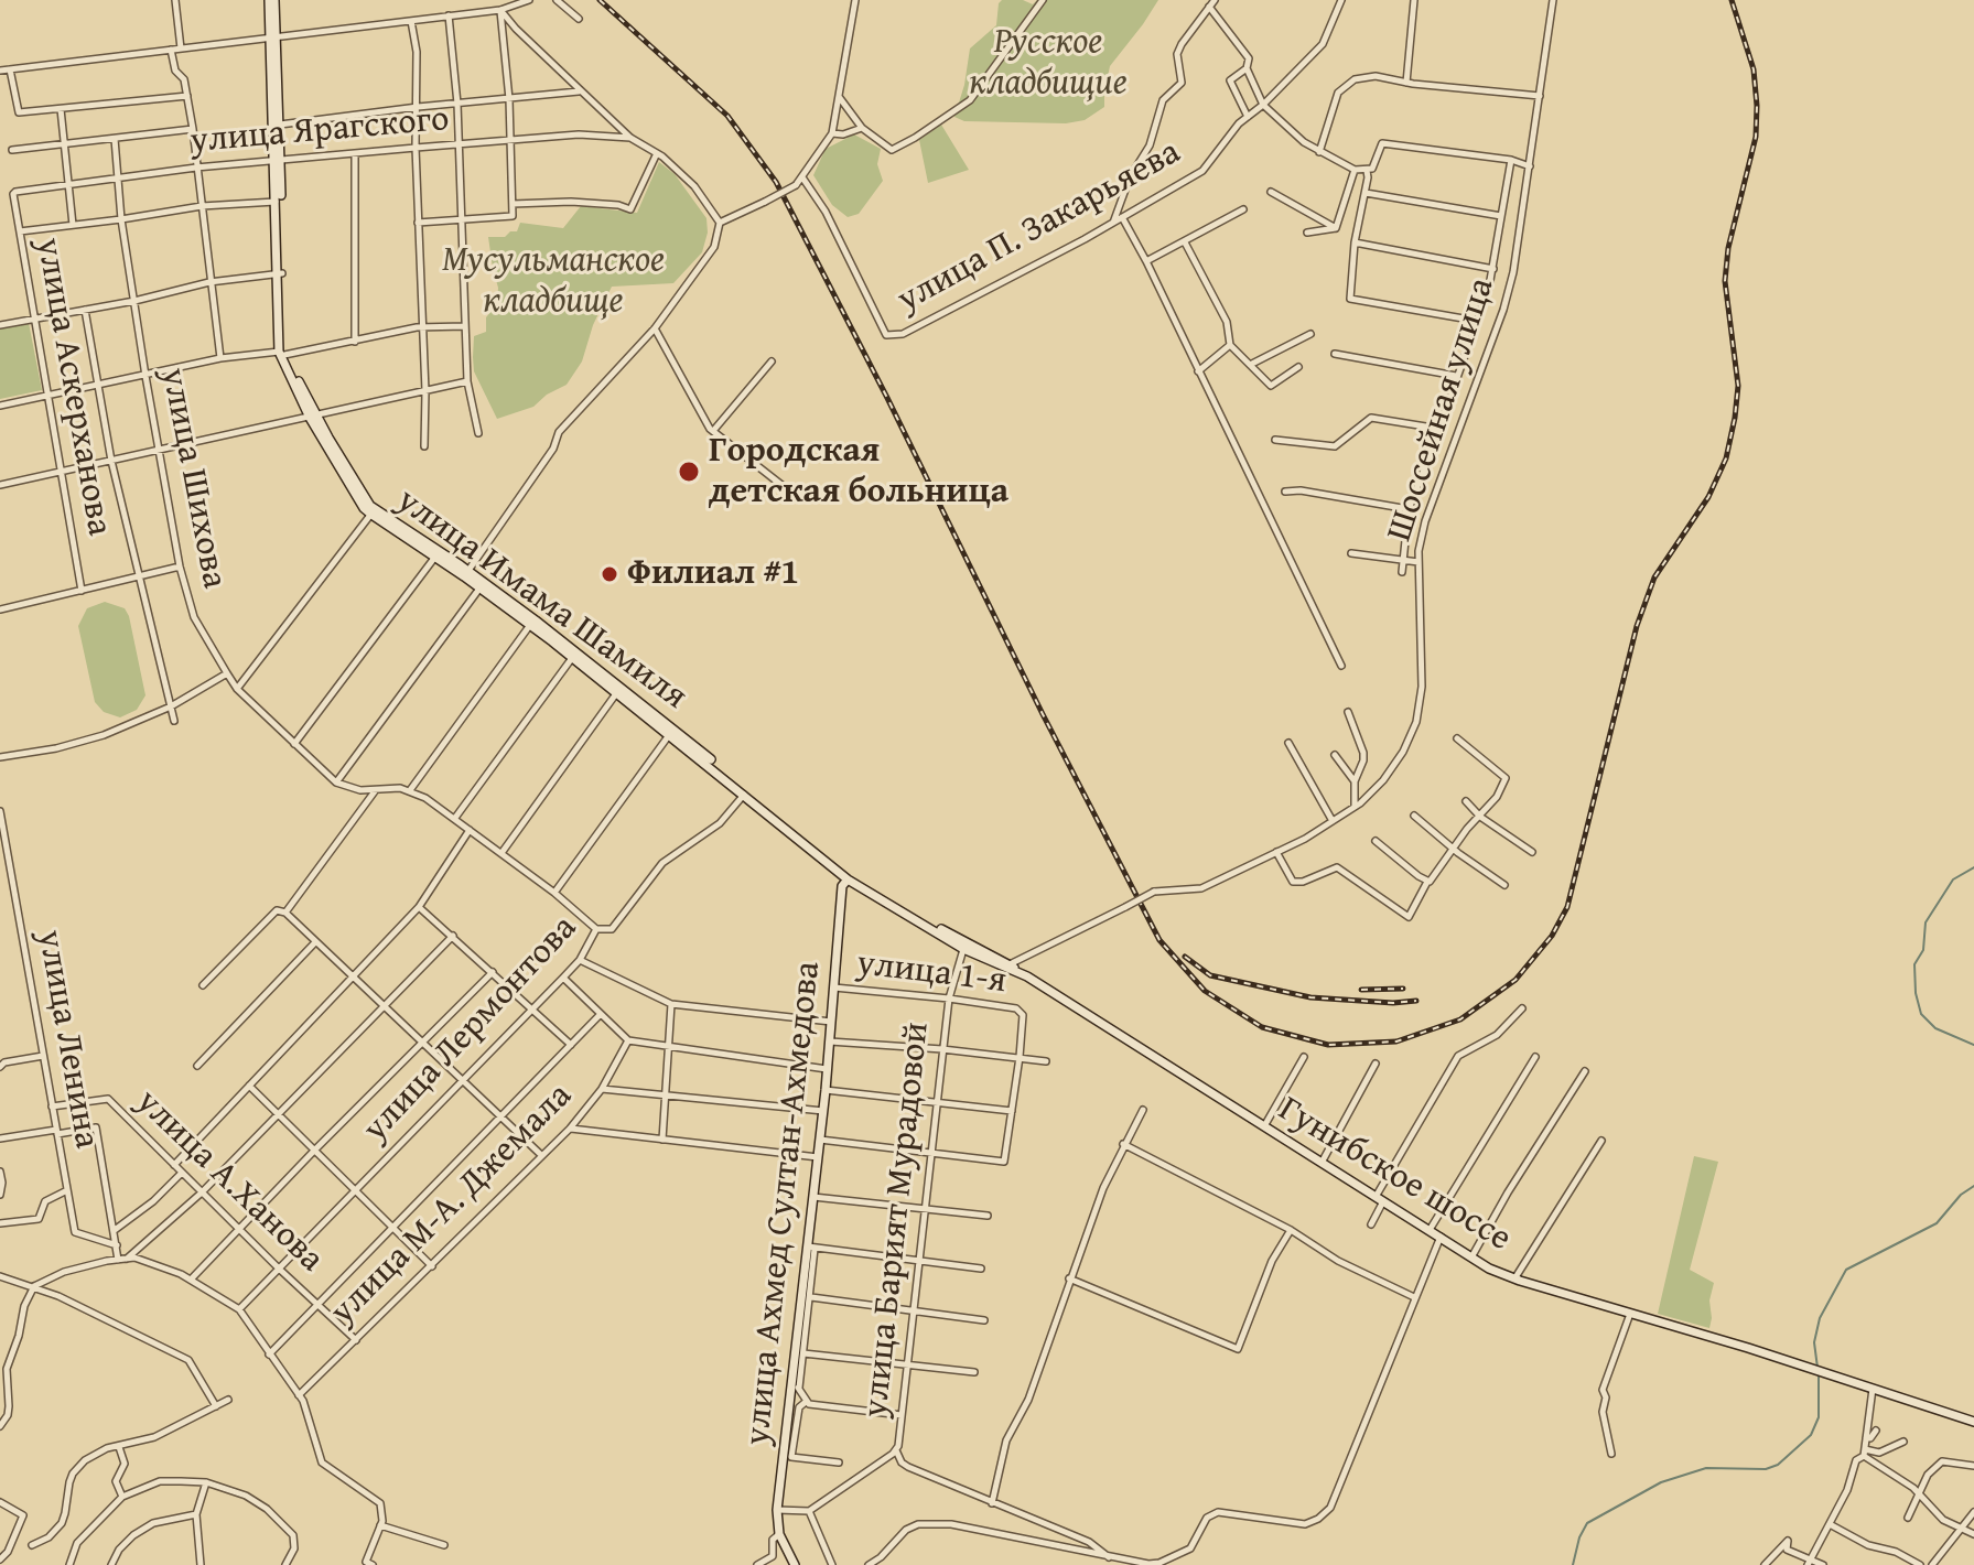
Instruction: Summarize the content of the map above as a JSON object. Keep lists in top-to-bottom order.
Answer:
{
  "streets": {
    "main road": ["улица Имама Шамиля", "Гунибское шоссе", "улица Ахмед Султан-Ахмедова"],
    "street": [
      "улица Ярагского",
      "улица П. Закарьяева",
      "улица Аскерханова",
      "Шоссейная улица",
      "улица Шихова",
      "улица 1-я",
      "улица Лермонтова",
      "улица Ленина",
      "улица А.Ханова",
      "улица М-А. Джемала",
      "улица Барият Мурадовой"
    ]
  },
  "crossings": [
    ["улица Ярагского", "улица Аскерханова"],
    ["улица Ярагского", "улица Шихова"],
    ["улица Ярагского", "улица Имама Шамиля"],
    ["Шоссейная улица", "улица Имама Шамиля"],
    ["Шоссейная улица", "Гунибское шоссе"],
    ["улица Имама Шамиля", "улица Лермонтова"],
    ["улица Имама Шамиля", "Гунибское шоссе"],
    ["улица Имама Шамиля", "улица Ахмед Султан-Ахмедова"],
    ["улица Имама Шамиля", "улица Барият Мурадовой"],
    ["улица 1-я", "улица Ахмед Султан-Ахмедова"],
    ["улица 1-я", "улица Барият Мурадовой"],
    ["улица Лермонтова", "улица А.Ханова"],
    ["улица Ленина", "улица А.Ханова"],
    ["улица А.Ханова", "улица М-А. Джемала"]
  ],
  "parks": ["Русское кладбищие", "Мусульманское кладбище"],
  "places": ["Городская детская больница", "Филиал #1"]
}
